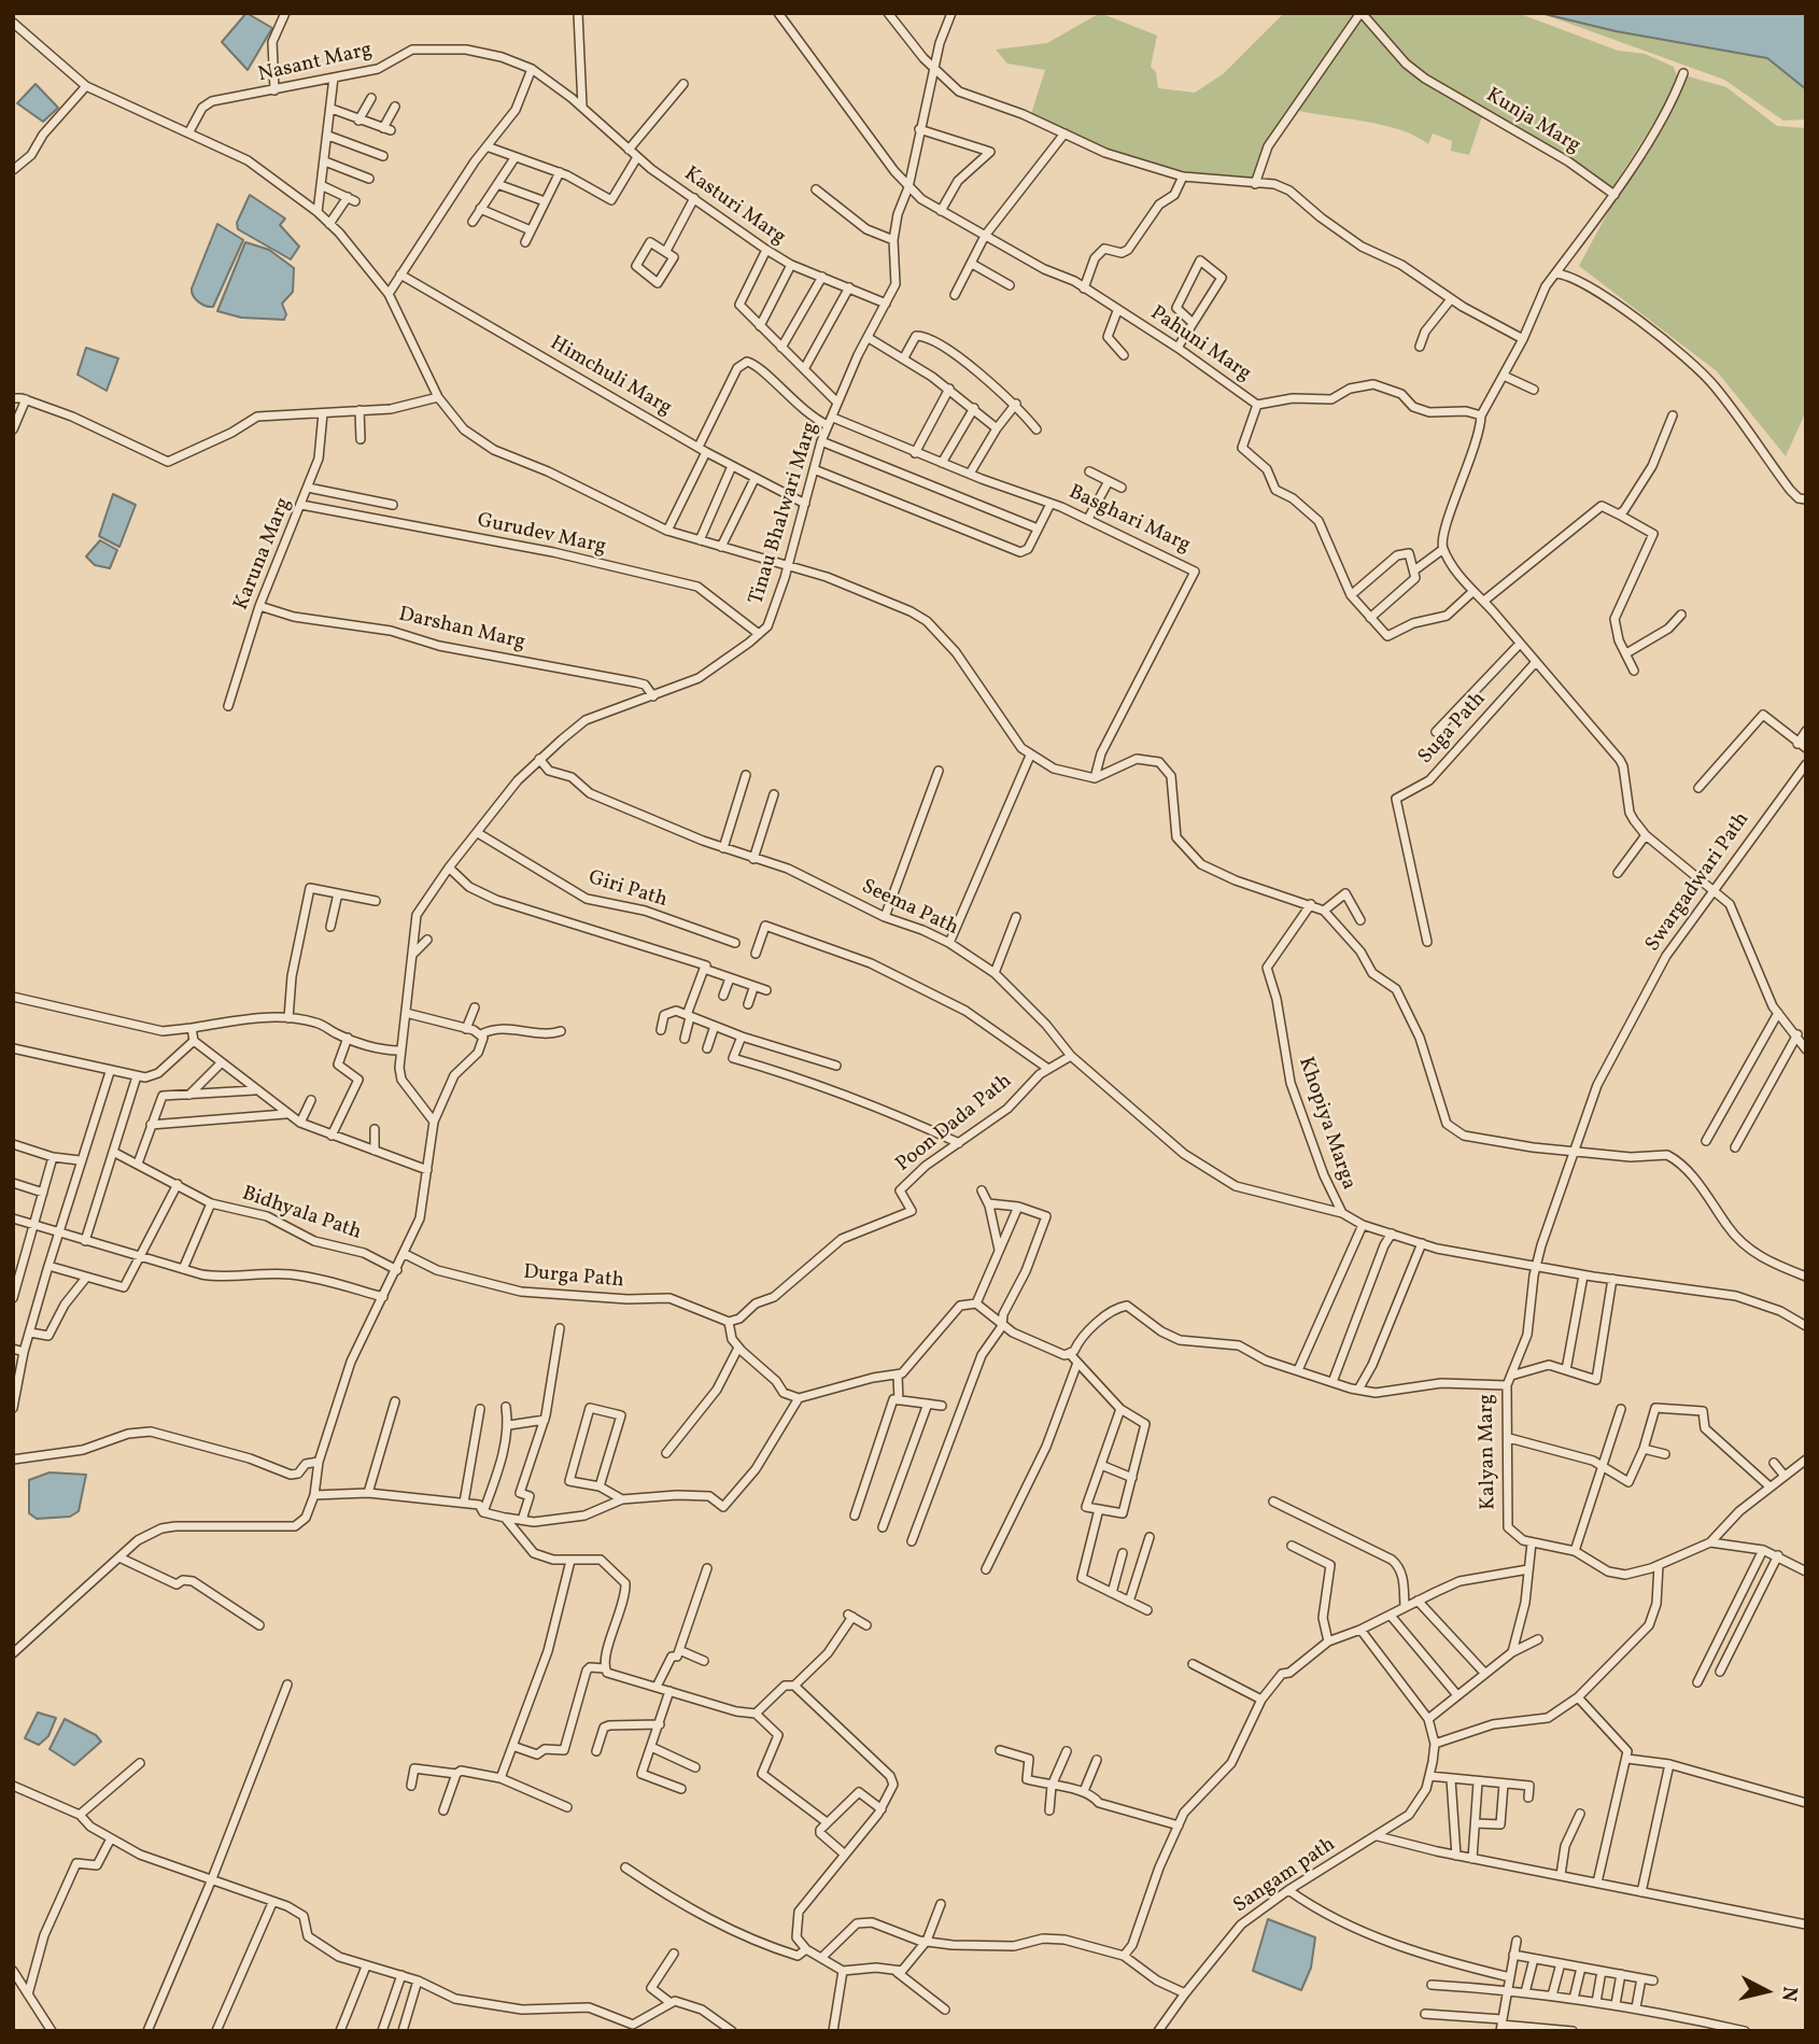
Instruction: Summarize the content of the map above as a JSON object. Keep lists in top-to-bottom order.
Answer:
{
  "streets": {
    "street": [
      "Nasant Marg",
      "Kunja Marg",
      "Kasturi Marg",
      "Pahuni Marg",
      "Himchuli Marg",
      "Tinau Bhalwari Marg",
      "Basghari Marg",
      "Gurudev Marg",
      "Karuna Marg",
      "Darshan Marg",
      "Suga Path",
      "Swargadwari Path",
      "Giri Path",
      "Seema Path",
      "Poon Dada Path",
      "Khopiya Marga",
      "Bidhyala Path",
      "Durga Path",
      "Kalyan Marg",
      "Sangam path"
    ]
  },
  "crossings": [
    ["Nasant Marg", "Kasturi Marg"],
    ["Kasturi Marg", "Tinau Bhalwari Marg"],
    ["Pahuni Marg", "Tinau Bhalwari Marg"],
    ["Himchuli Marg", "Tinau Bhalwari Marg"],
    ["Himchuli Marg", "Basghari Marg"],
    ["Tinau Bhalwari Marg", "Basghari Marg"],
    ["Tinau Bhalwari Marg", "Gurudev Marg"],
    ["Tinau Bhalwari Marg", "Darshan Marg"],
    ["Tinau Bhalwari Marg", "Giri Path"],
    ["Tinau Bhalwari Marg", "Seema Path"],
    ["Gurudev Marg", "Karuna Marg"],
    ["Karuna Marg", "Darshan Marg"],
    ["Seema Path", "Poon Dada Path"],
    ["Seema Path", "Khopiya Marga"],
    ["Poon Dada Path", "Durga Path"]
  ],
  "north": "right"
}
